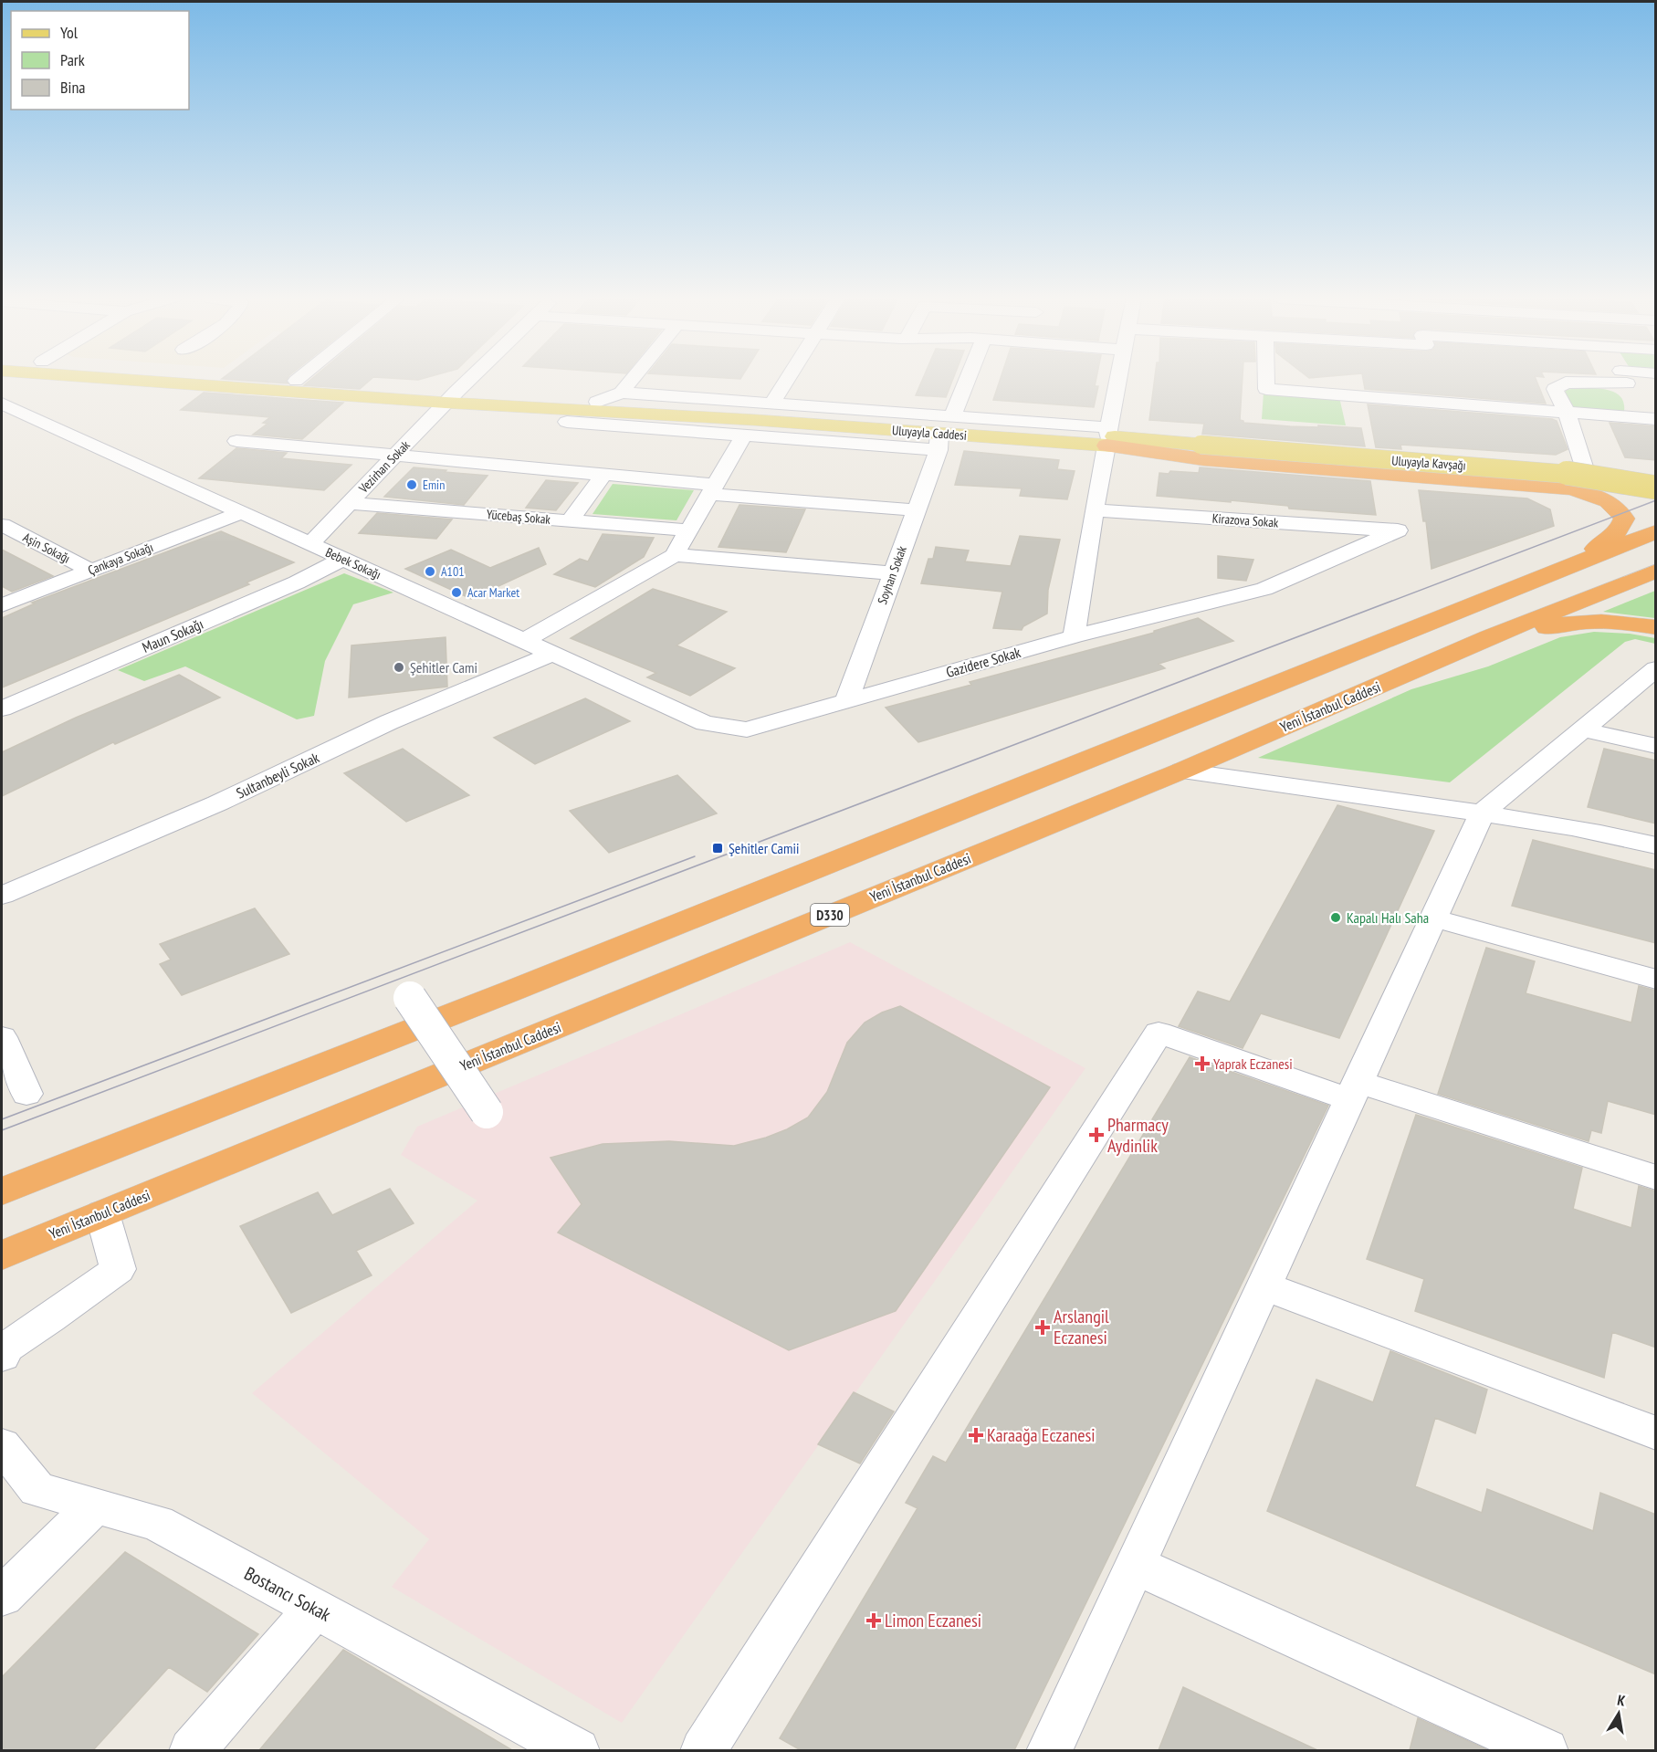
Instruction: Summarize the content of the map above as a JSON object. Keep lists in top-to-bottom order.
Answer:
{
  "streets": {
    "highway": ["Yeni İstanbul Caddesi", "D330"],
    "main road": ["Uluyayla Caddesi", "Uluyayla Kavşağı"],
    "street": [
      "Vezirhan Sokak",
      "Yücebaş Sokak",
      "Kirazova Sokak",
      "Aşin Sokağı",
      "Çankaya Sokağı",
      "Bebek Sokağı",
      "Soyhan Sokak",
      "Maun Sokağı",
      "Gazidere Sokak",
      "Sultanbeyli Sokak",
      "Bostancı Sokak"
    ]
  },
  "crossings": [
    ["Uluyayla Caddesi", "Uluyayla Kavşağı"],
    ["Uluyayla Caddesi", "Vezirhan Sokak"],
    ["Uluyayla Caddesi", "Soyhan Sokak"],
    ["Vezirhan Sokak", "Yücebaş Sokak"],
    ["Vezirhan Sokak", "Bebek Sokağı"],
    ["Kirazova Sokak", "Gazidere Sokak"],
    ["Aşin Sokağı", "Çankaya Sokağı"],
    ["Çankaya Sokağı", "Bebek Sokağı"],
    ["Bebek Sokağı", "Maun Sokağı"],
    ["Bebek Sokağı", "Gazidere Sokak"],
    ["Bebek Sokağı", "Sultanbeyli Sokak"],
    ["Soyhan Sokak", "Gazidere Sokak"]
  ],
  "places": {
    "other": [
      "Emin",
      "A101",
      "Acar Market",
      "Şehitler Cami",
      "Kapalı Halı Saha"
    ],
    "transit": ["Şehitler Camii"],
    "health": [
      "Yaprak Eczanesi",
      "Pharmacy Aydinlik",
      "Arslangil Eczanesi",
      "Karaağa Eczanesi",
      "Limon Eczanesi"
    ]
  },
  "legend": ["Yol", "Park", "Bina"],
  "north": "top"
}
